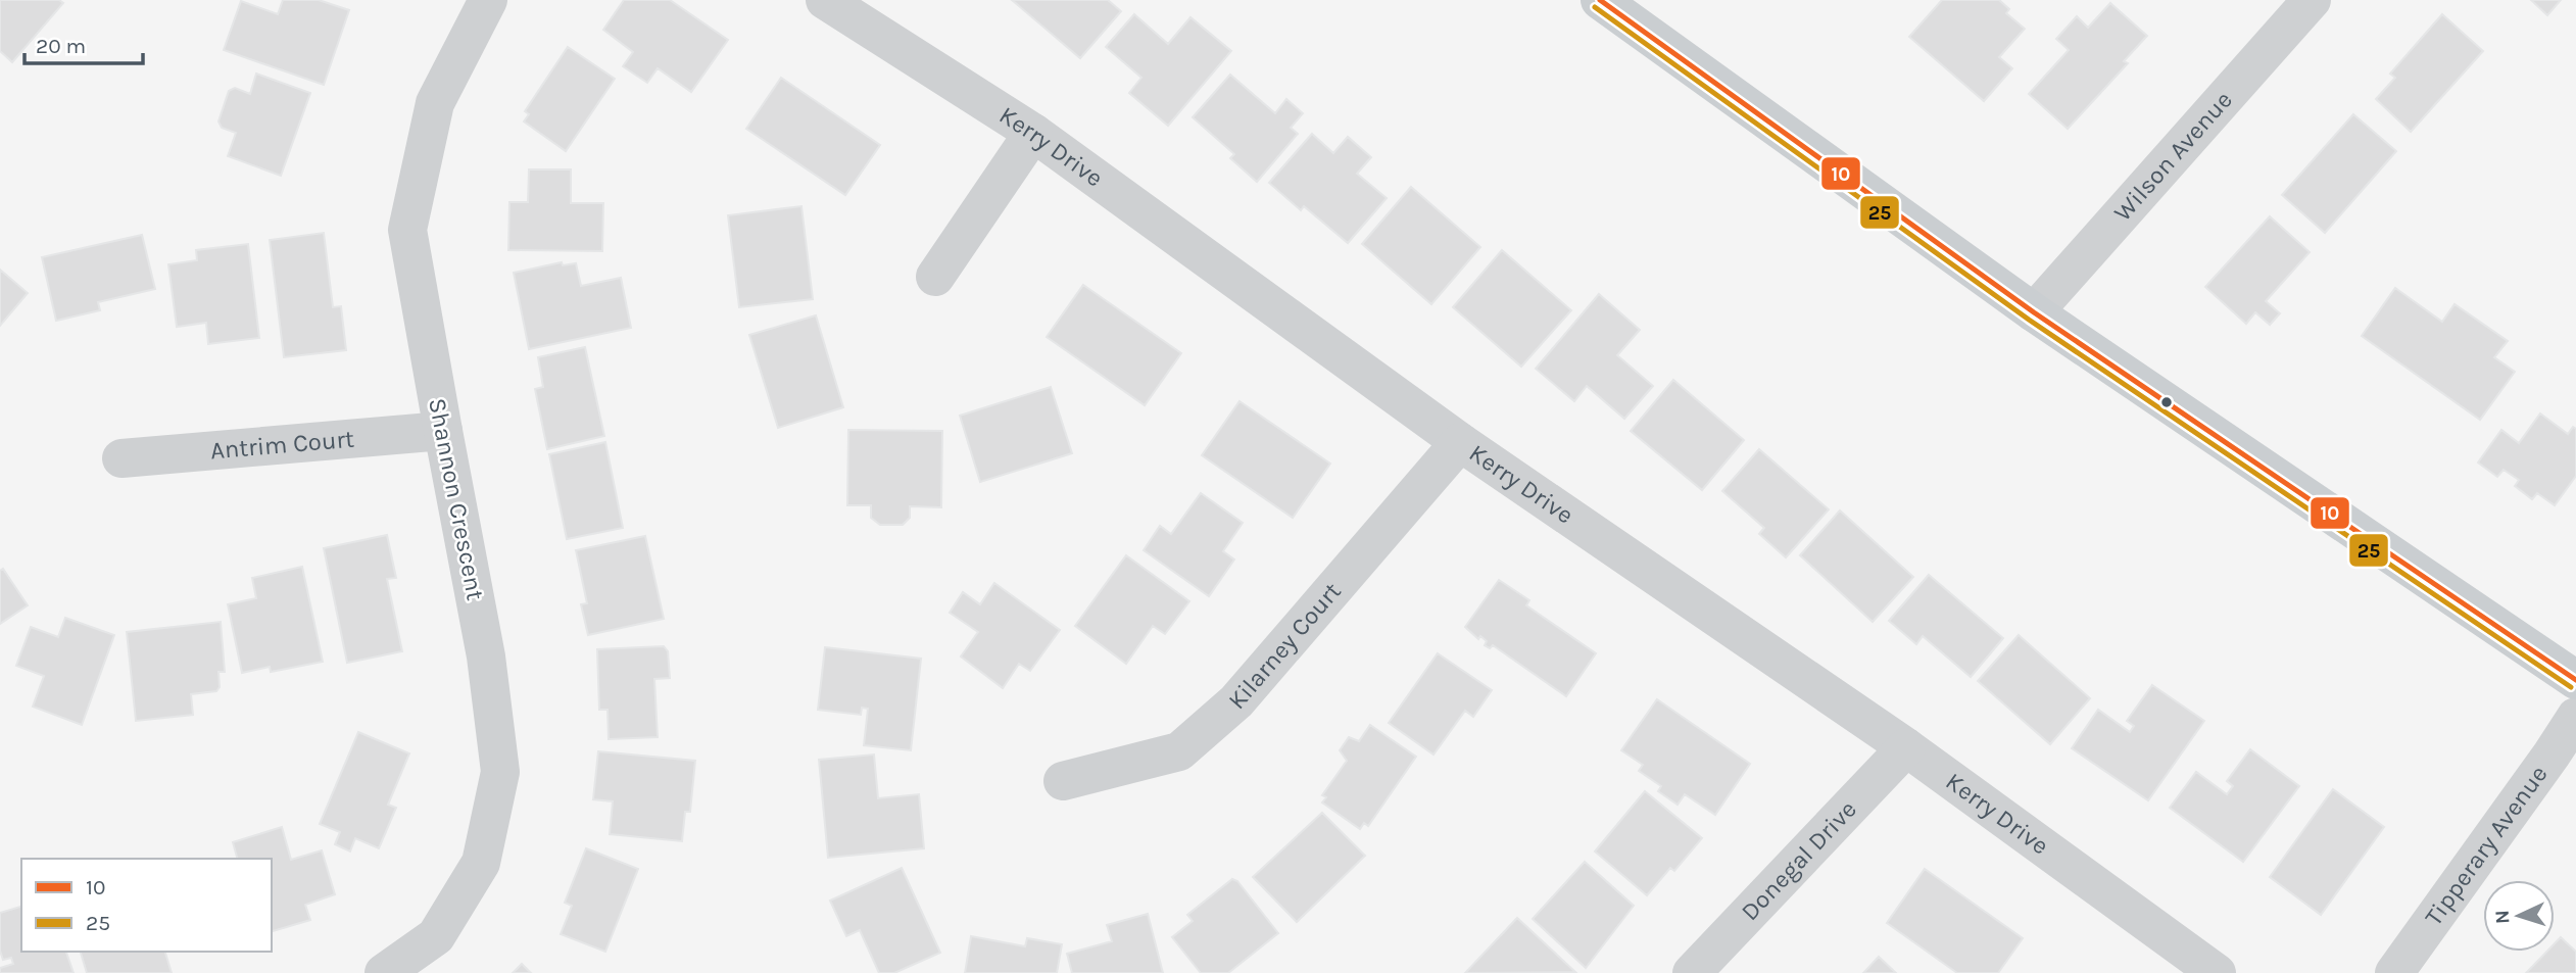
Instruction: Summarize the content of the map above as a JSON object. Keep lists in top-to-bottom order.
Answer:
{
  "streets": {
    "street": [
      "Kerry Drive",
      "Wilson Avenue",
      "Antrim Court",
      "Shannon Crescent",
      "Kilarney Court",
      "Tipperary Avenue",
      "Donegal Drive"
    ]
  },
  "crossings": [
    ["Kerry Drive", "Kilarney Court"],
    ["Kerry Drive", "Donegal Drive"],
    ["Antrim Court", "Shannon Crescent"]
  ],
  "lines": ["transit line 10", "transit line 25"],
  "legend": ["10", "25"],
  "scale_bar": "20 m",
  "north": "left"
}
